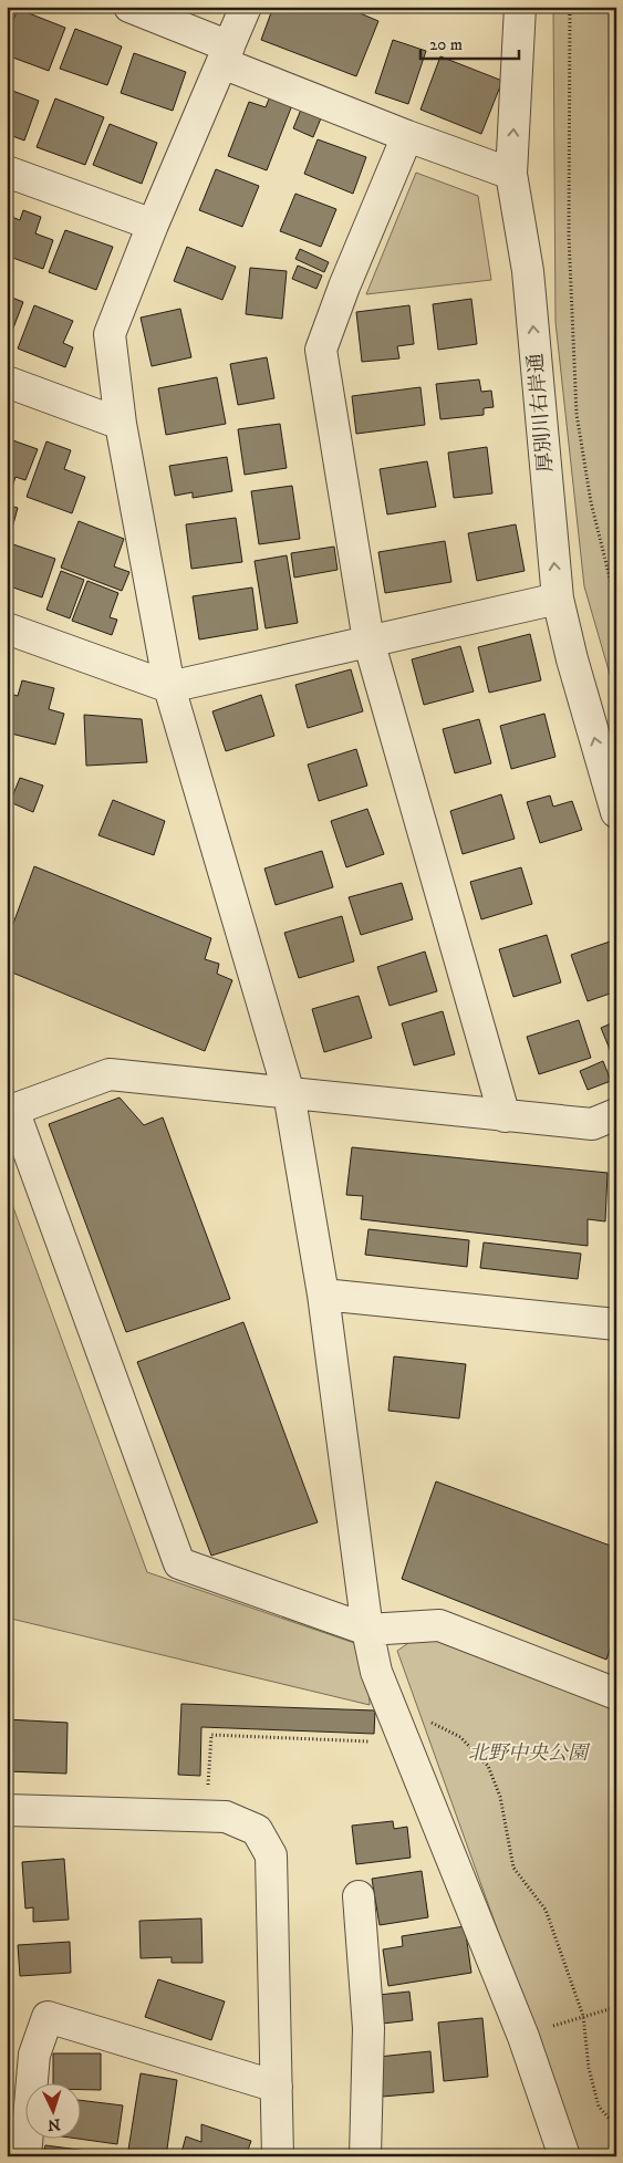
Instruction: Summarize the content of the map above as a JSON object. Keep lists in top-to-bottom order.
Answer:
{
  "streets": {
    "street": ["厚別川右岸通"]
  },
  "parks": ["北野中央公園"],
  "scale_bar": "20 m",
  "north": "bottom"
}
